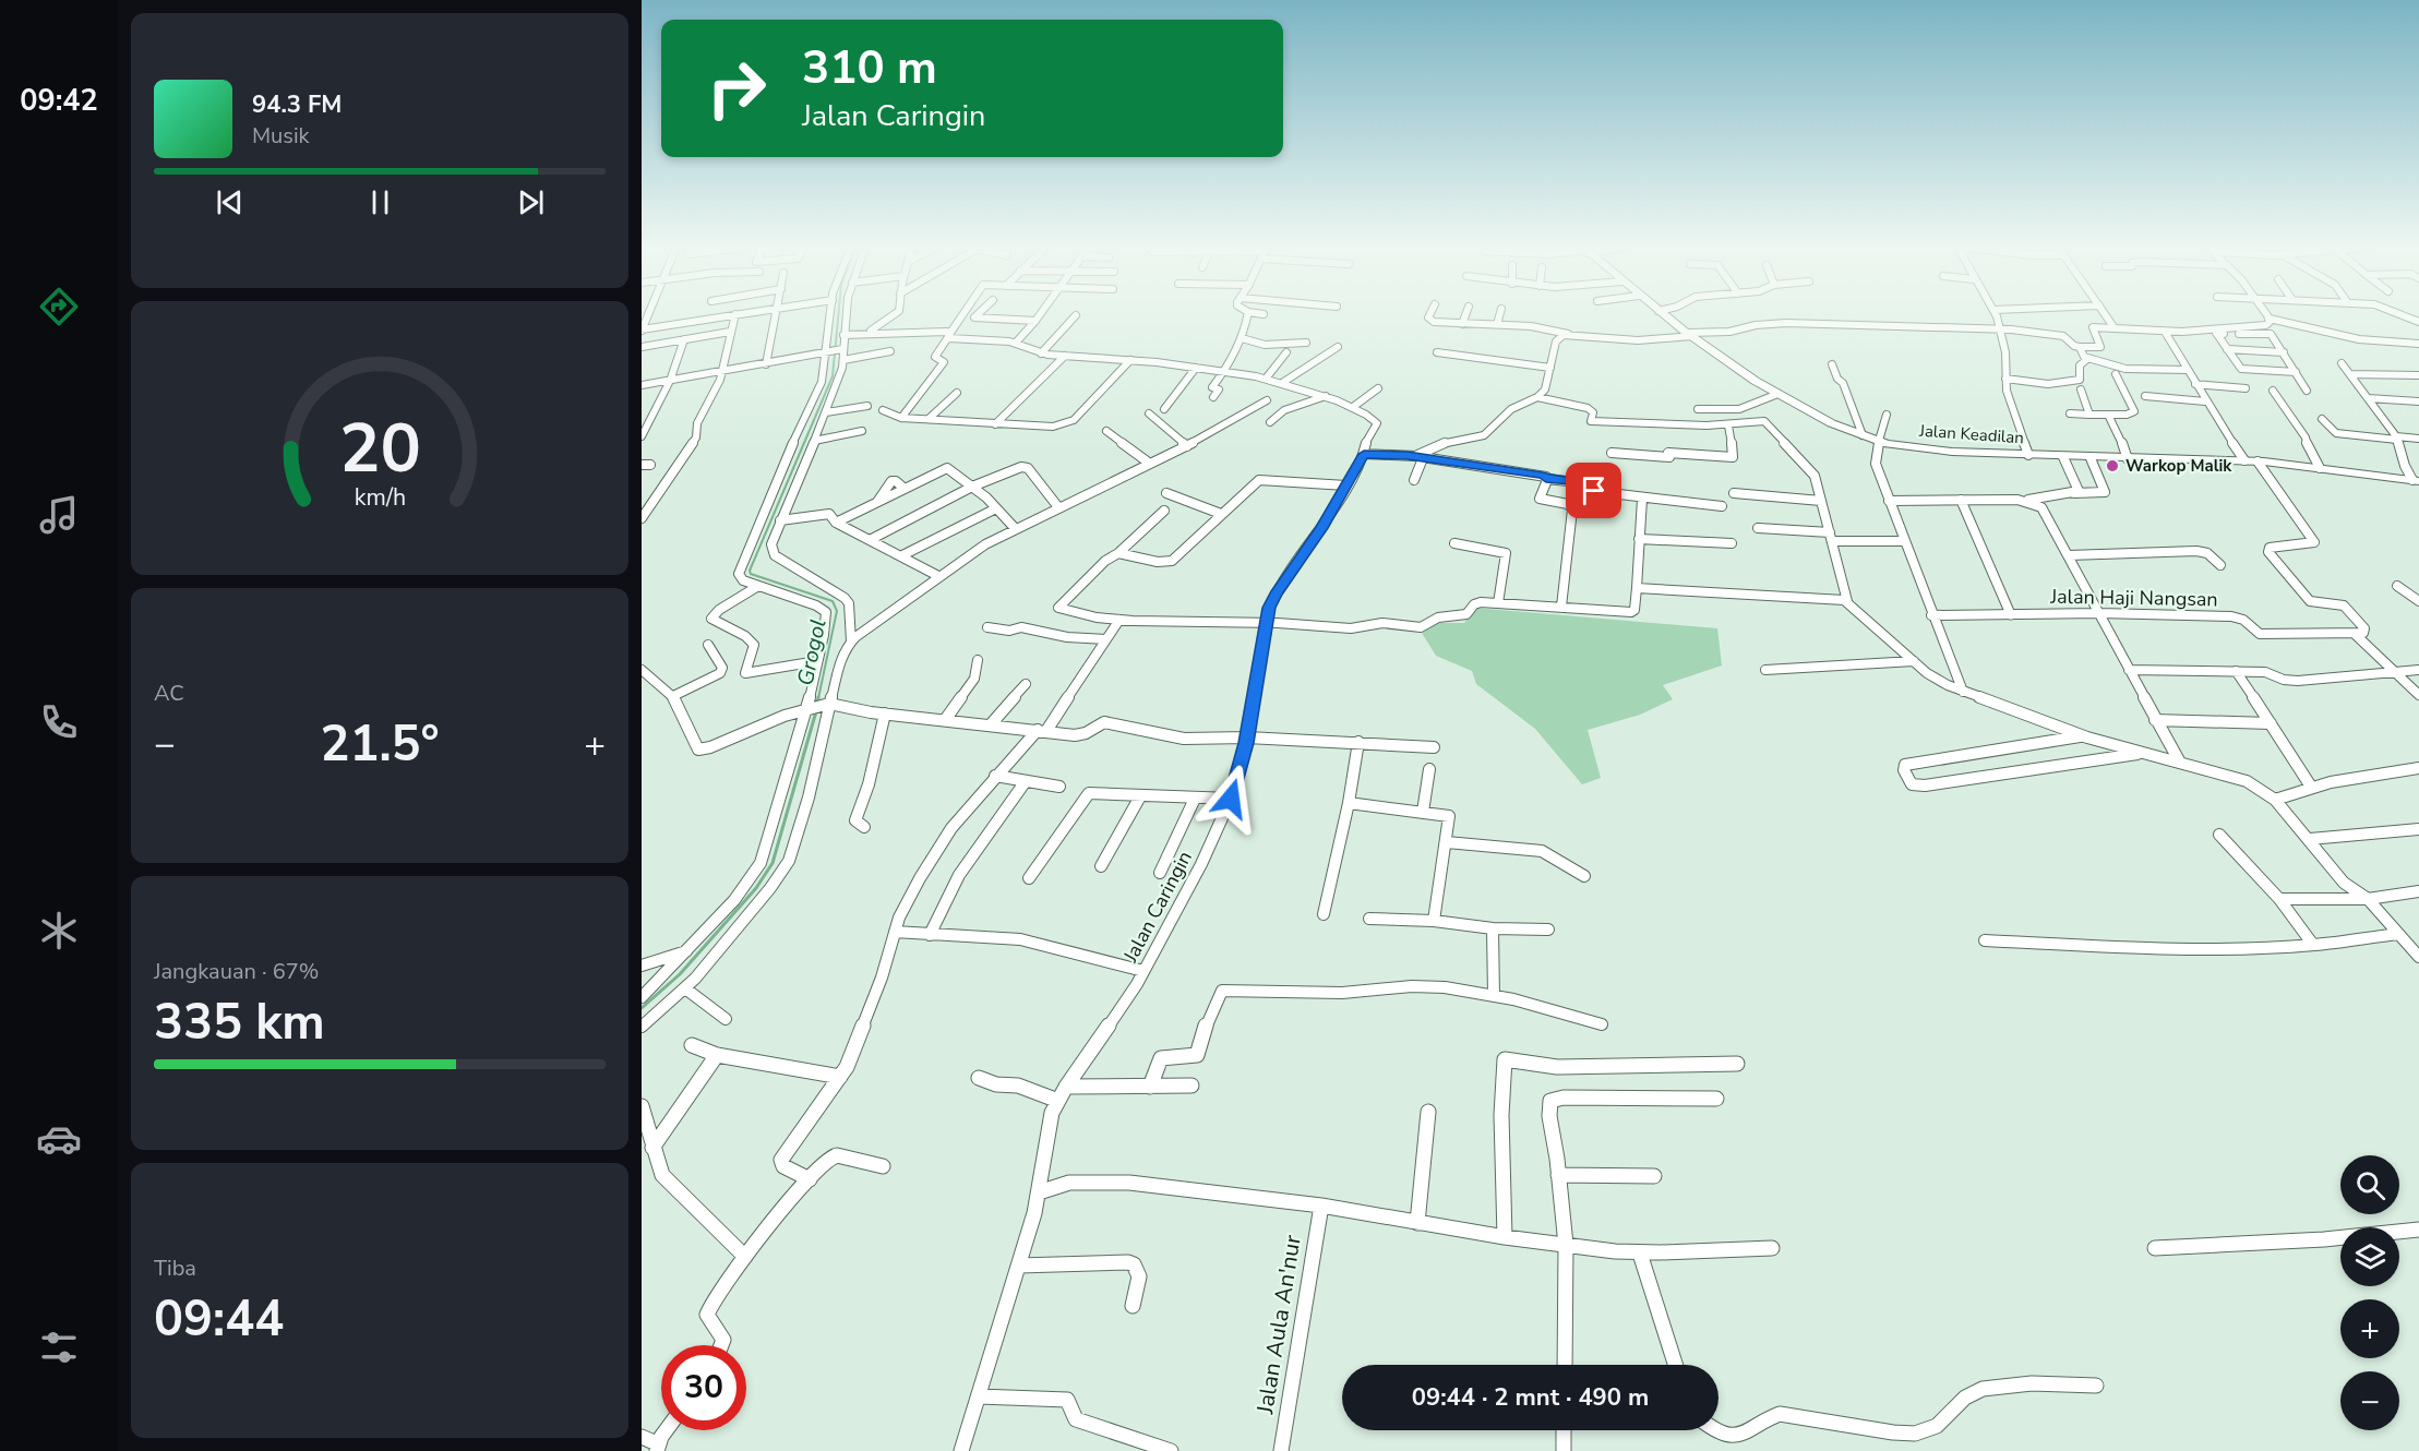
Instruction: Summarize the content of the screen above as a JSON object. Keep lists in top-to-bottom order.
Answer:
{
  "streets": {
    "main road": ["Jalan Keadilan"],
    "street": ["Jalan Haji Nangsan", "Jalan Caringin", "Jalan Aula An'nur"]
  },
  "water": ["Grogol"],
  "places": ["Warkop Malik"],
  "page": {
    "tabs": "09:42",
    "turn": ["310 m", "Jalan Caringin"],
    "song": ["94.3 FM", "Musik"],
    "tile": [
      "AC",
      ["Jangkauan · 67%", "335 km"],
      ["Tiba", "09:44"]
    ],
    "heat": ["−", "21.5°", "+"],
    "map_buttons": ["+", "−"],
    "limit": "30",
    "trip": "09:44 · 2 mnt · 490 m",
    "gauge": ["20", "km/h"]
  }
}
